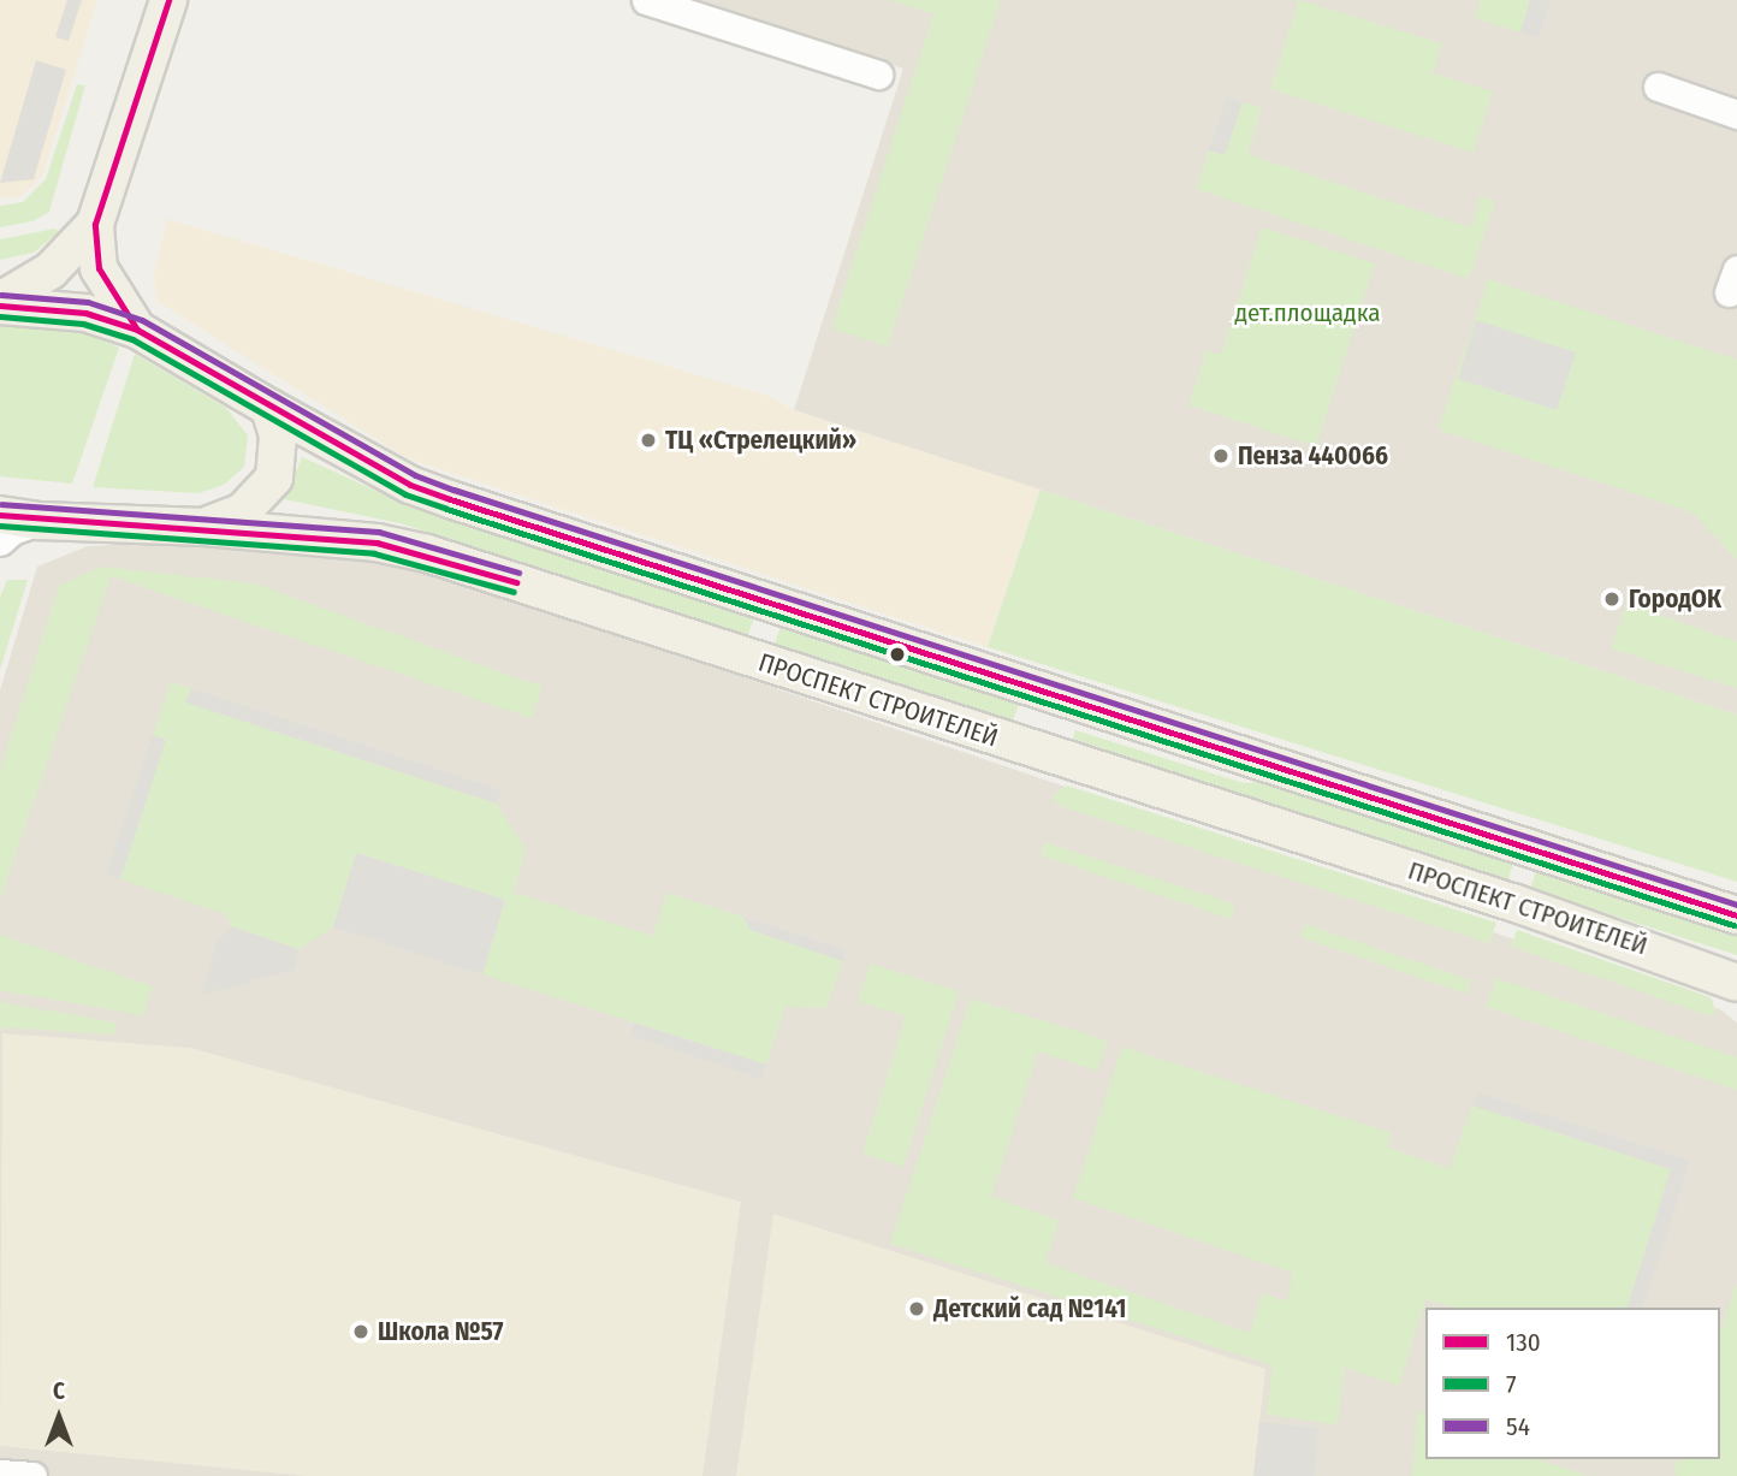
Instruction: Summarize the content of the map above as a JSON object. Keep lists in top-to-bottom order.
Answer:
{
  "streets": {
    "main road": ["ПРОСПЕКТ СТРОИТЕЛЕЙ"]
  },
  "parks": ["дет.площадка"],
  "places": [
    "ТЦ «Стрелецкий»",
    "Пенза 440066",
    "ГородОК",
    "Детский сад №141",
    "Школа №57"
  ],
  "lines": ["transit line 130", "transit line 54", "transit line 7"],
  "legend": ["130", "7", "54"],
  "north": "top"
}
